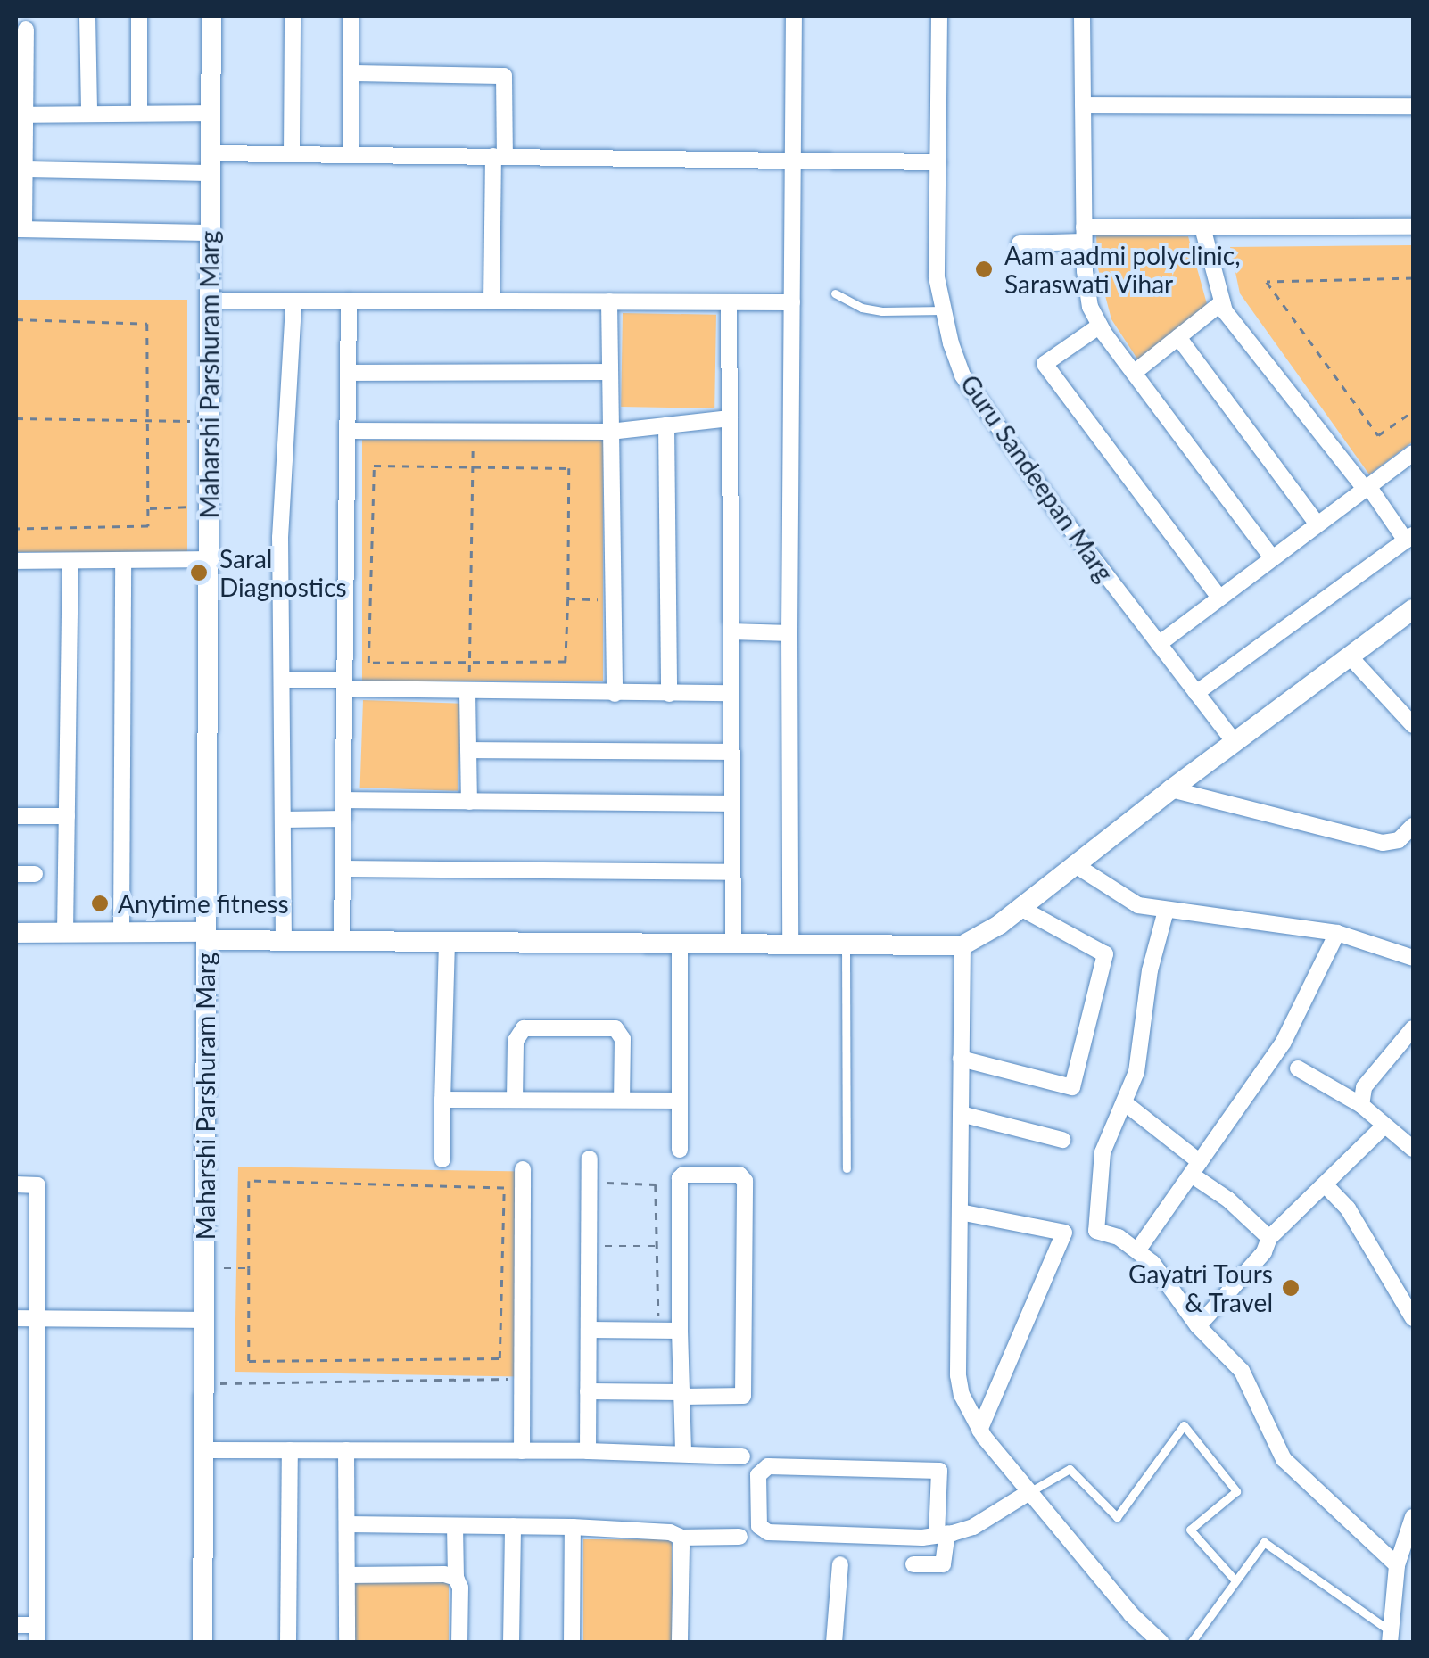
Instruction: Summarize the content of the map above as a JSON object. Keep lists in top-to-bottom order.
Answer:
{
  "streets": {
    "street": ["Maharshi Parshuram Marg", "Guru Sandeepan Marg"]
  },
  "places": [
    "Aam aadmi polyclinic, Saraswati Vihar",
    "Saral Diagnostics",
    "Anytime fitness",
    "Gayatri Tours & Travel"
  ]
}
